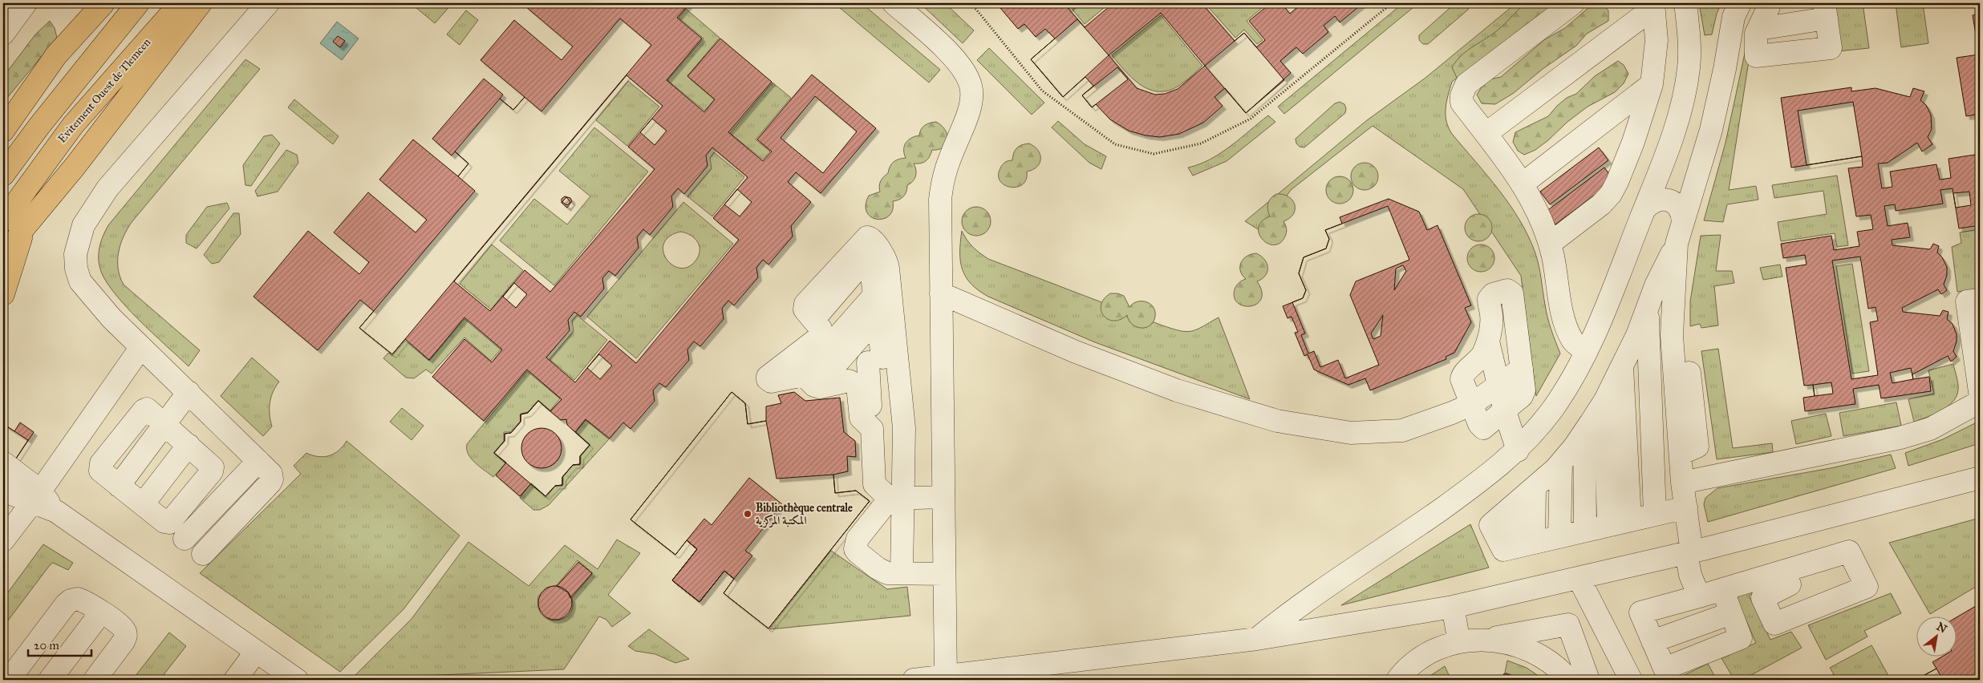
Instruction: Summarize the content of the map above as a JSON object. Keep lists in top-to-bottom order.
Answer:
{
  "streets": {
    "main road": ["Evitement Ouest de Tlemcen"]
  },
  "places": ["Bibliothèque centrale المكتبة المركزية"],
  "scale_bar": "20 m",
  "north": "top right"
}
